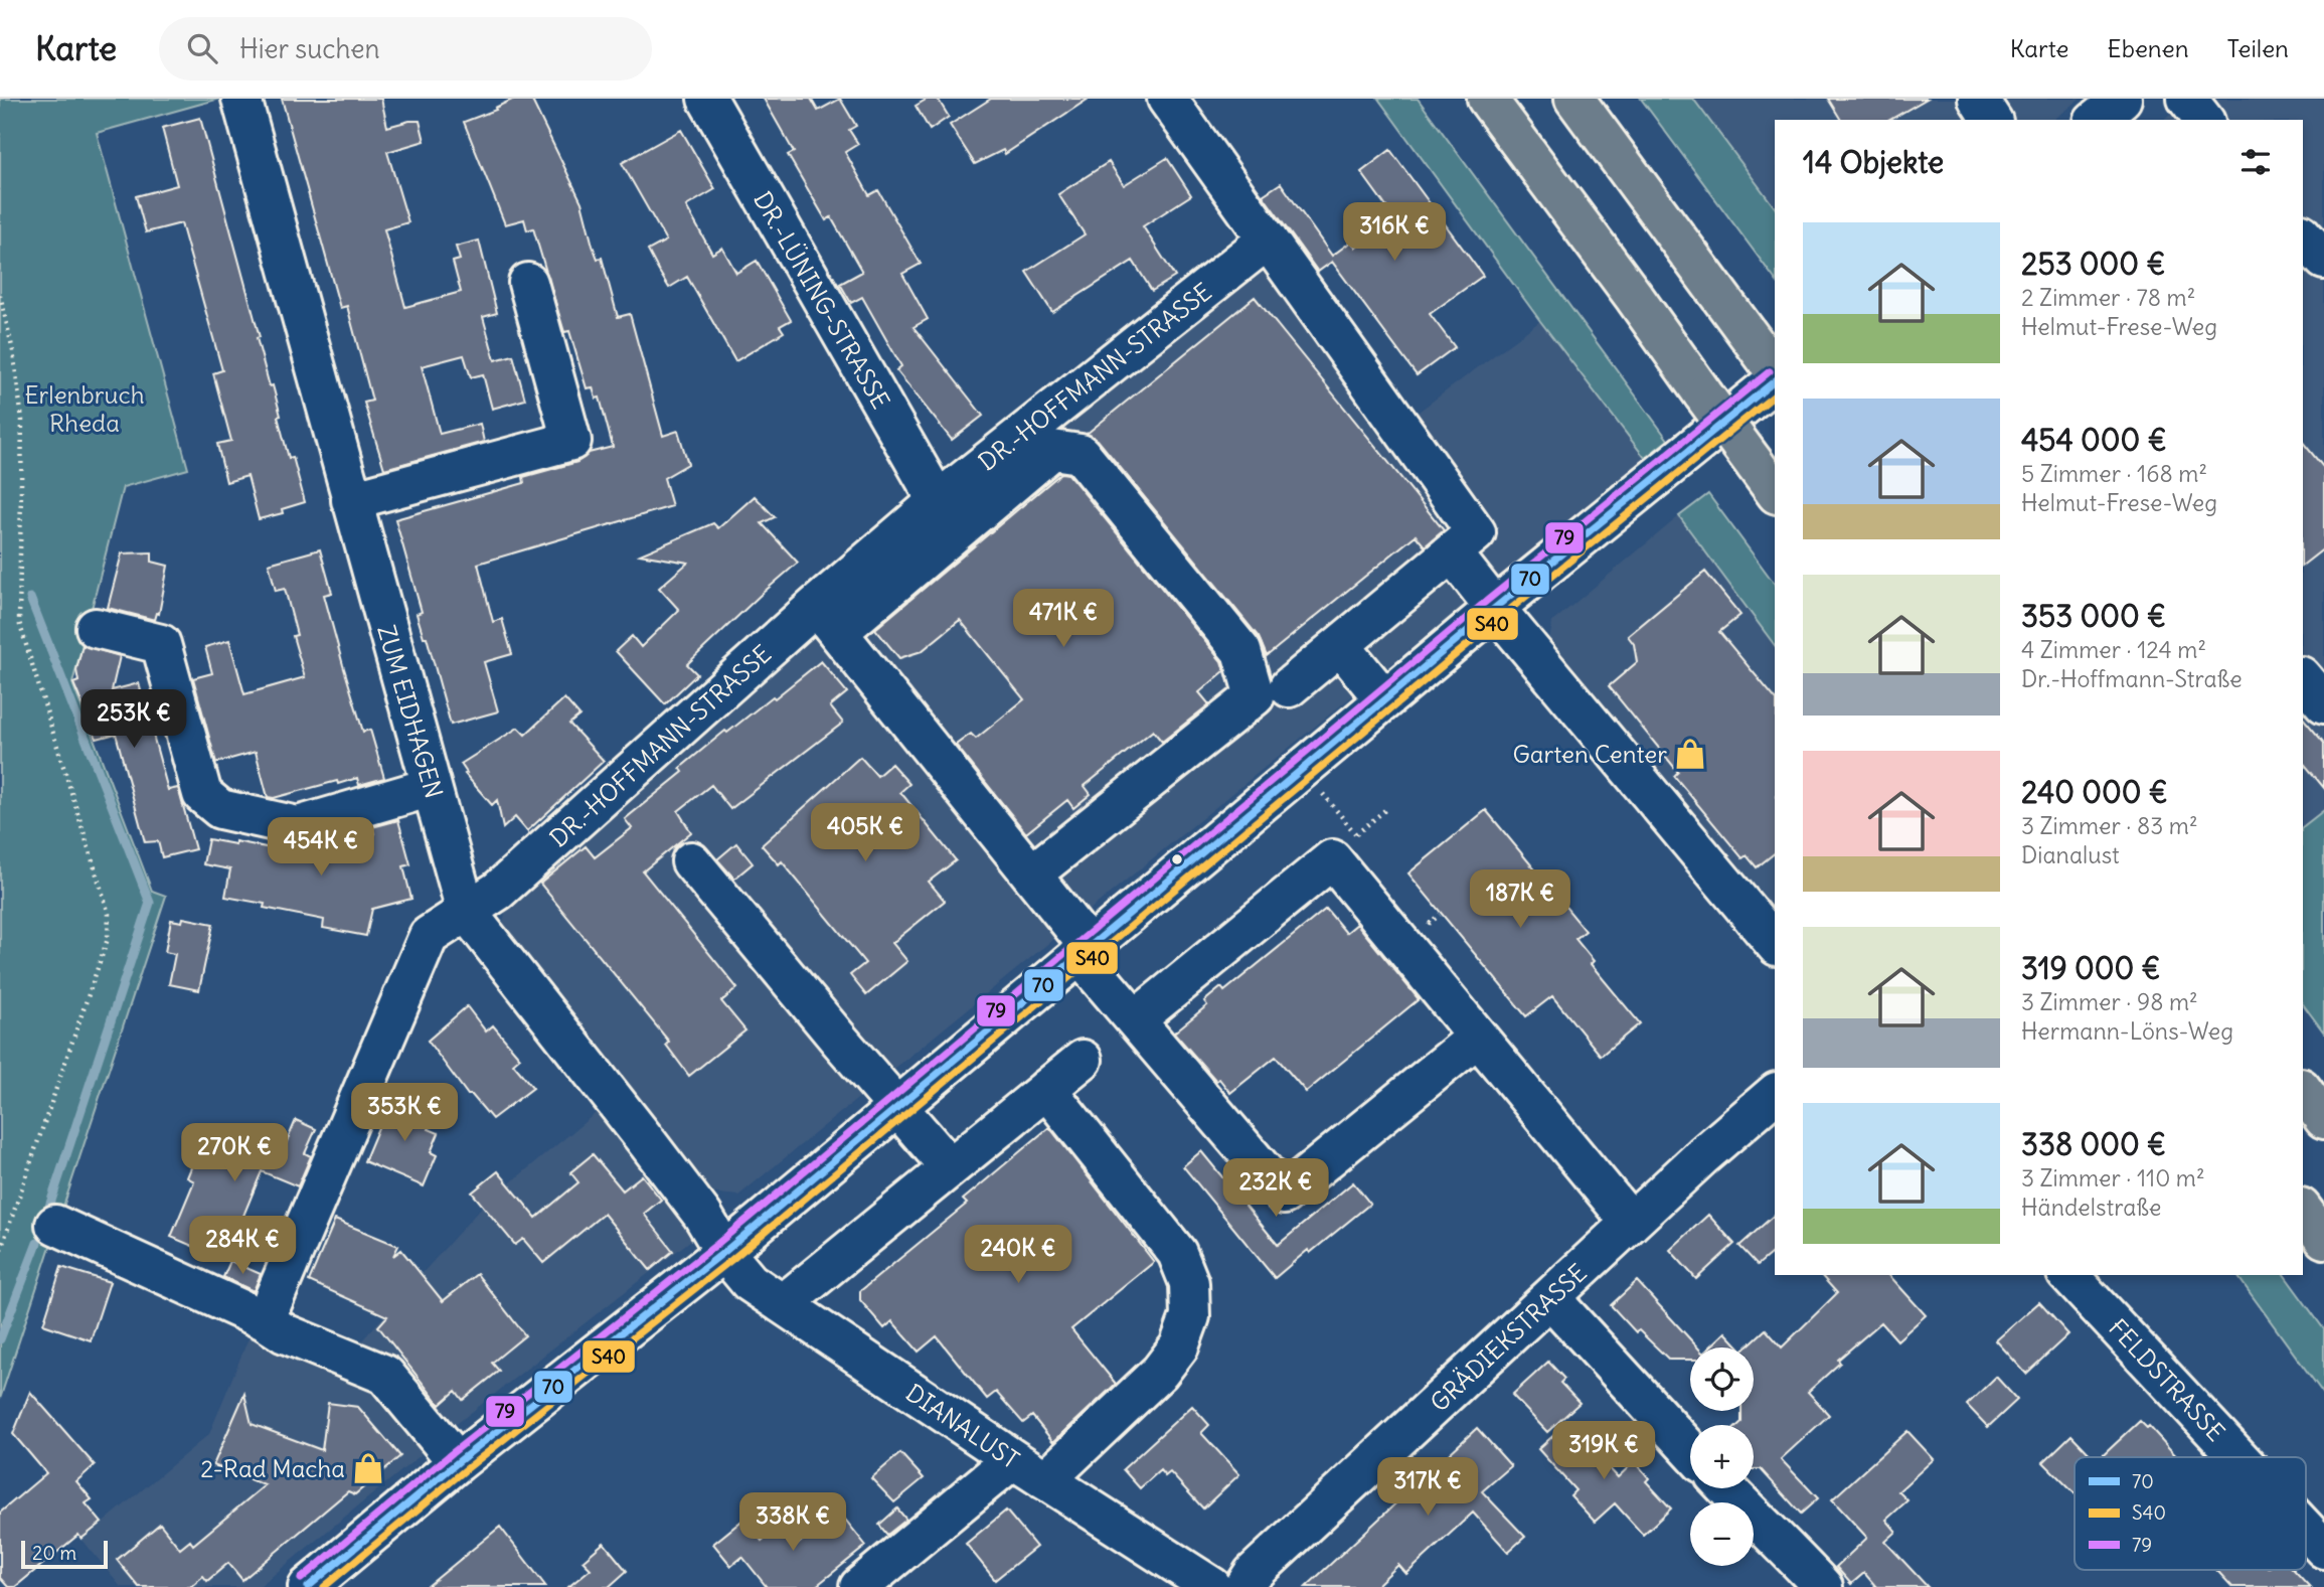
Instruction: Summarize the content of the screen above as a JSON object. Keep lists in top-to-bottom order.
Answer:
{
  "streets": {
    "street": [
      "DR.-LÜNING-STRASSE",
      "DR.-HOFFMANN-STRASSE",
      "ZUM EIDHAGEN",
      "GRÄDIEKSTRASSE",
      "FELDSTRASSE",
      "DIANALUST"
    ]
  },
  "crossings": [
    ["DR.-LÜNING-STRASSE", "DR.-HOFFMANN-STRASSE"],
    ["DR.-HOFFMANN-STRASSE", "ZUM EIDHAGEN"],
    ["ZUM EIDHAGEN", "DIANALUST"]
  ],
  "parks": ["Erlenbruch Rheda"],
  "places": {
    "shop": ["Garten Center", "2-Rad Macha"]
  },
  "lines": ["transit line 79", "transit line 70", "transit line S40"],
  "legend": ["70", "S40", "79"],
  "scale_bar": "20 m",
  "page": {
    "header": "Karte",
    "search": "Hier suchen",
    "nav": ["Karte", "Ebenen", "Teilen"],
    "heading": "14 Objekte",
    "price": [
      "316K €",
      "471K €",
      "253K €",
      "405K €",
      "454K €",
      "187K €",
      "353K €",
      "270K €",
      "232K €",
      "284K €",
      "240K €",
      "319K €",
      "317K €",
      "338K €"
    ],
    "list": [
      {
        "name": "253 000 €",
        "note": "2 Zimmer · 78 m² · Helmut-Frese-Weg"
      },
      {
        "name": "454 000 €",
        "note": "5 Zimmer · 168 m² · Helmut-Frese-Weg"
      },
      {
        "name": "353 000 €",
        "note": "4 Zimmer · 124 m² · Dr.-Hoffmann-Straße"
      },
      {
        "name": "240 000 €",
        "note": "3 Zimmer · 83 m² · Dianalust"
      },
      {
        "name": "319 000 €",
        "note": "3 Zimmer · 98 m² · Hermann-Löns-Weg"
      },
      {
        "name": "338 000 €",
        "note": "3 Zimmer · 110 m² · Händelstraße"
      }
    ],
    "map_buttons": ["+", "−"],
    "scale": "20 m"
  }
}
